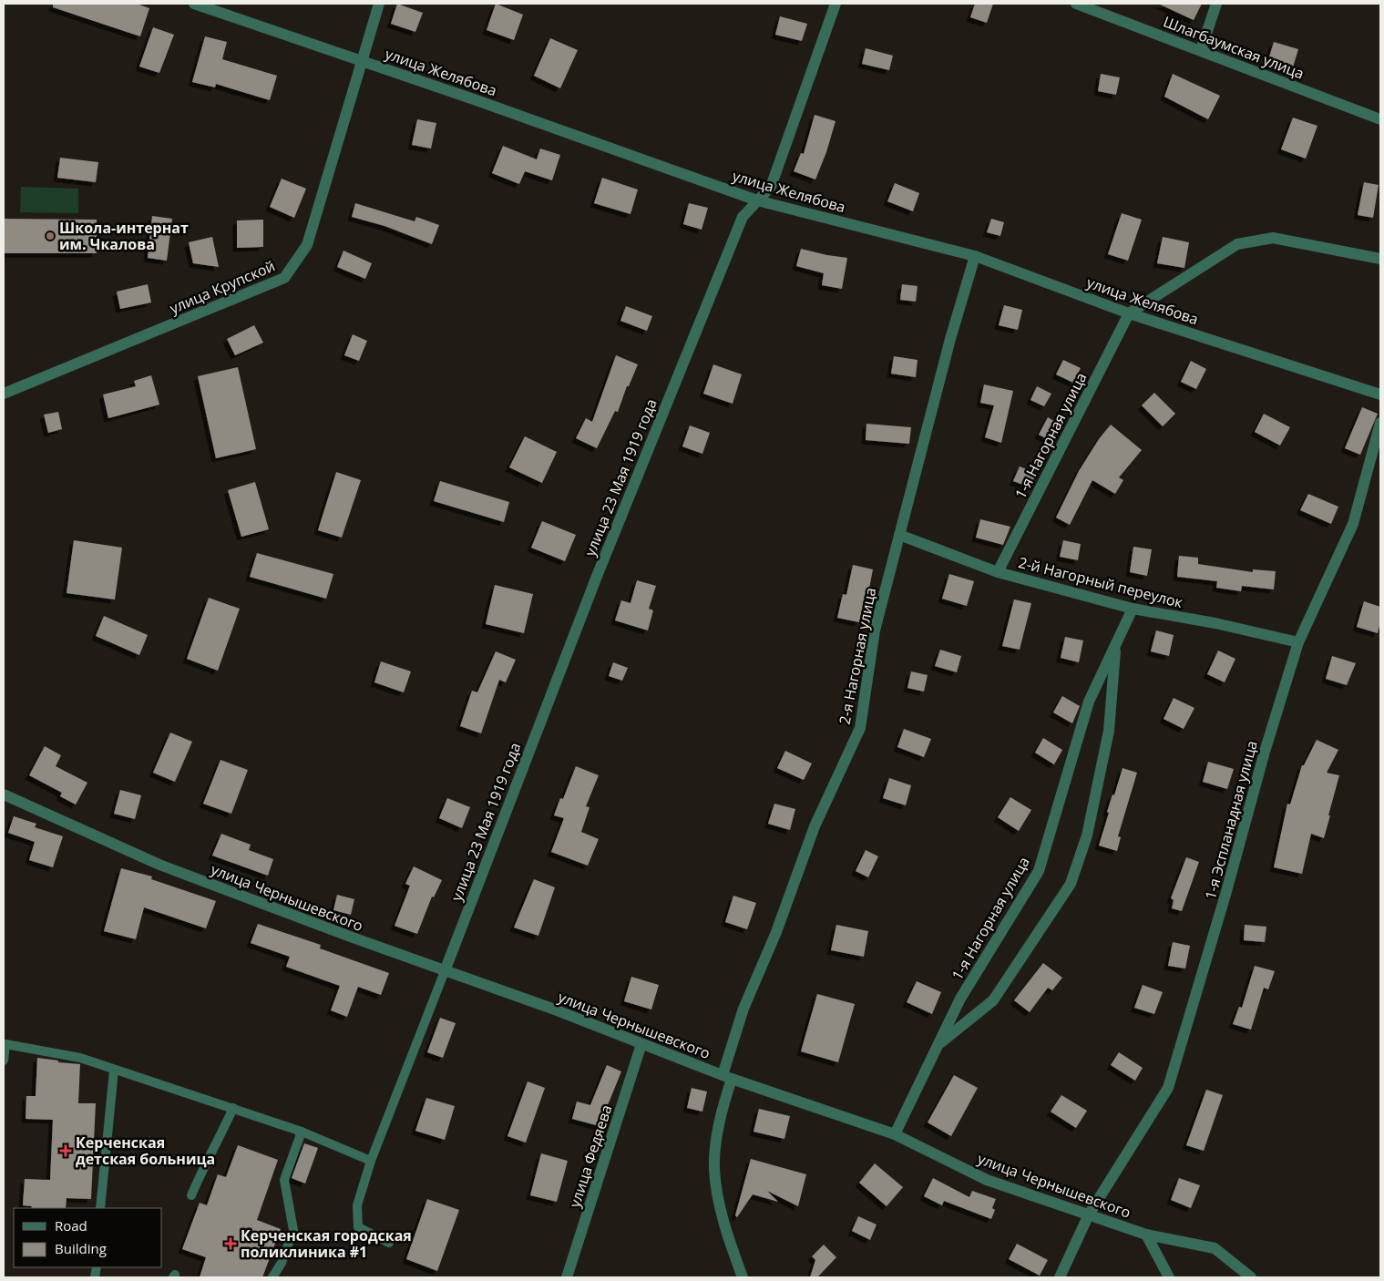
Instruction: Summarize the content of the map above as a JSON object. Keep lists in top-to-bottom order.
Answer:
{
  "streets": {
    "street": [
      "Шлагбаумская улица",
      "улица Желябова",
      "улица Крупской",
      "1-я Нагорная улица",
      "улица 23 Мая 1919 года",
      "2-й Нагорный переулок",
      "2-я Нагорная улица",
      "1-я Эспланадная улица",
      "улица Чернышевского",
      "улица Федяева"
    ]
  },
  "crossings": [
    ["улица Желябова", "улица Крупской"],
    ["улица Желябова", "1-я Нагорная улица"],
    ["улица Желябова", "улица 23 Мая 1919 года"],
    ["улица Желябова", "2-я Нагорная улица"],
    ["1-я Нагорная улица", "2-й Нагорный переулок"],
    ["1-я Нагорная улица", "улица Чернышевского"],
    ["улица 23 Мая 1919 года", "улица Чернышевского"],
    ["2-й Нагорный переулок", "2-я Нагорная улица"],
    ["2-й Нагорный переулок", "1-я Эспланадная улица"],
    ["2-я Нагорная улица", "улица Чернышевского"],
    ["1-я Эспланадная улица", "улица Чернышевского"],
    ["улица Чернышевского", "улица Федяева"]
  ],
  "places": {
    "other": ["Школа-интернат им. Чкалова"],
    "health": ["Керченская детская больница", "Керченская городская поликлиника #1"]
  },
  "legend": ["Road", "Building"]
}
